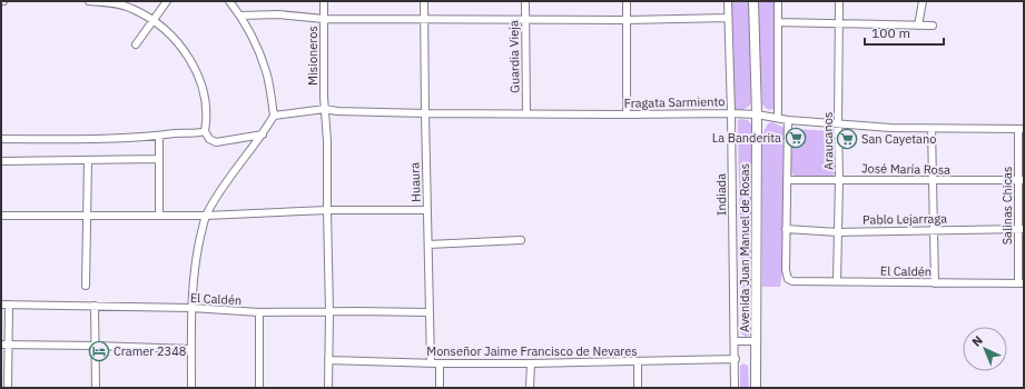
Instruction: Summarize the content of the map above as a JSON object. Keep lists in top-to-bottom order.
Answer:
{
  "streets": {
    "main road": ["Avenida Juan Manuel de Rosas"],
    "street": [
      "Misioneros",
      "Guardia Vieja",
      "Fragata Sarmiento",
      "Araucanos",
      "José María Rosa",
      "Huaura",
      "Indiada",
      "Salinas Chicas",
      "Pablo Lejarraga",
      "El Caldén",
      "Monseñor Jaime Francisco de Nevares"
    ]
  },
  "crossings": [
    ["Misioneros", "Fragata Sarmiento"],
    ["Misioneros", "El Caldén"],
    ["Guardia Vieja", "Fragata Sarmiento"],
    ["Fragata Sarmiento", "Araucanos"],
    ["Fragata Sarmiento", "Huaura"],
    ["Fragata Sarmiento", "Indiada"],
    ["Fragata Sarmiento", "Salinas Chicas"],
    ["Fragata Sarmiento", "Avenida Juan Manuel de Rosas"],
    ["Araucanos", "José María Rosa"],
    ["Araucanos", "Pablo Lejarraga"],
    ["Araucanos", "El Caldén"],
    ["José María Rosa", "Salinas Chicas"],
    ["Huaura", "El Caldén"],
    ["Huaura", "Monseñor Jaime Francisco de Nevares"],
    ["Indiada", "Monseñor Jaime Francisco de Nevares"],
    ["Salinas Chicas", "Pablo Lejarraga"],
    ["Salinas Chicas", "El Caldén"],
    ["Pablo Lejarraga", "El Caldén"]
  ],
  "places": {
    "supermarket": ["La Banderita", "San Cayetano"],
    "hotel": ["Cramer 2348"]
  },
  "scale_bar": "100 m",
  "north": "top left"
}
